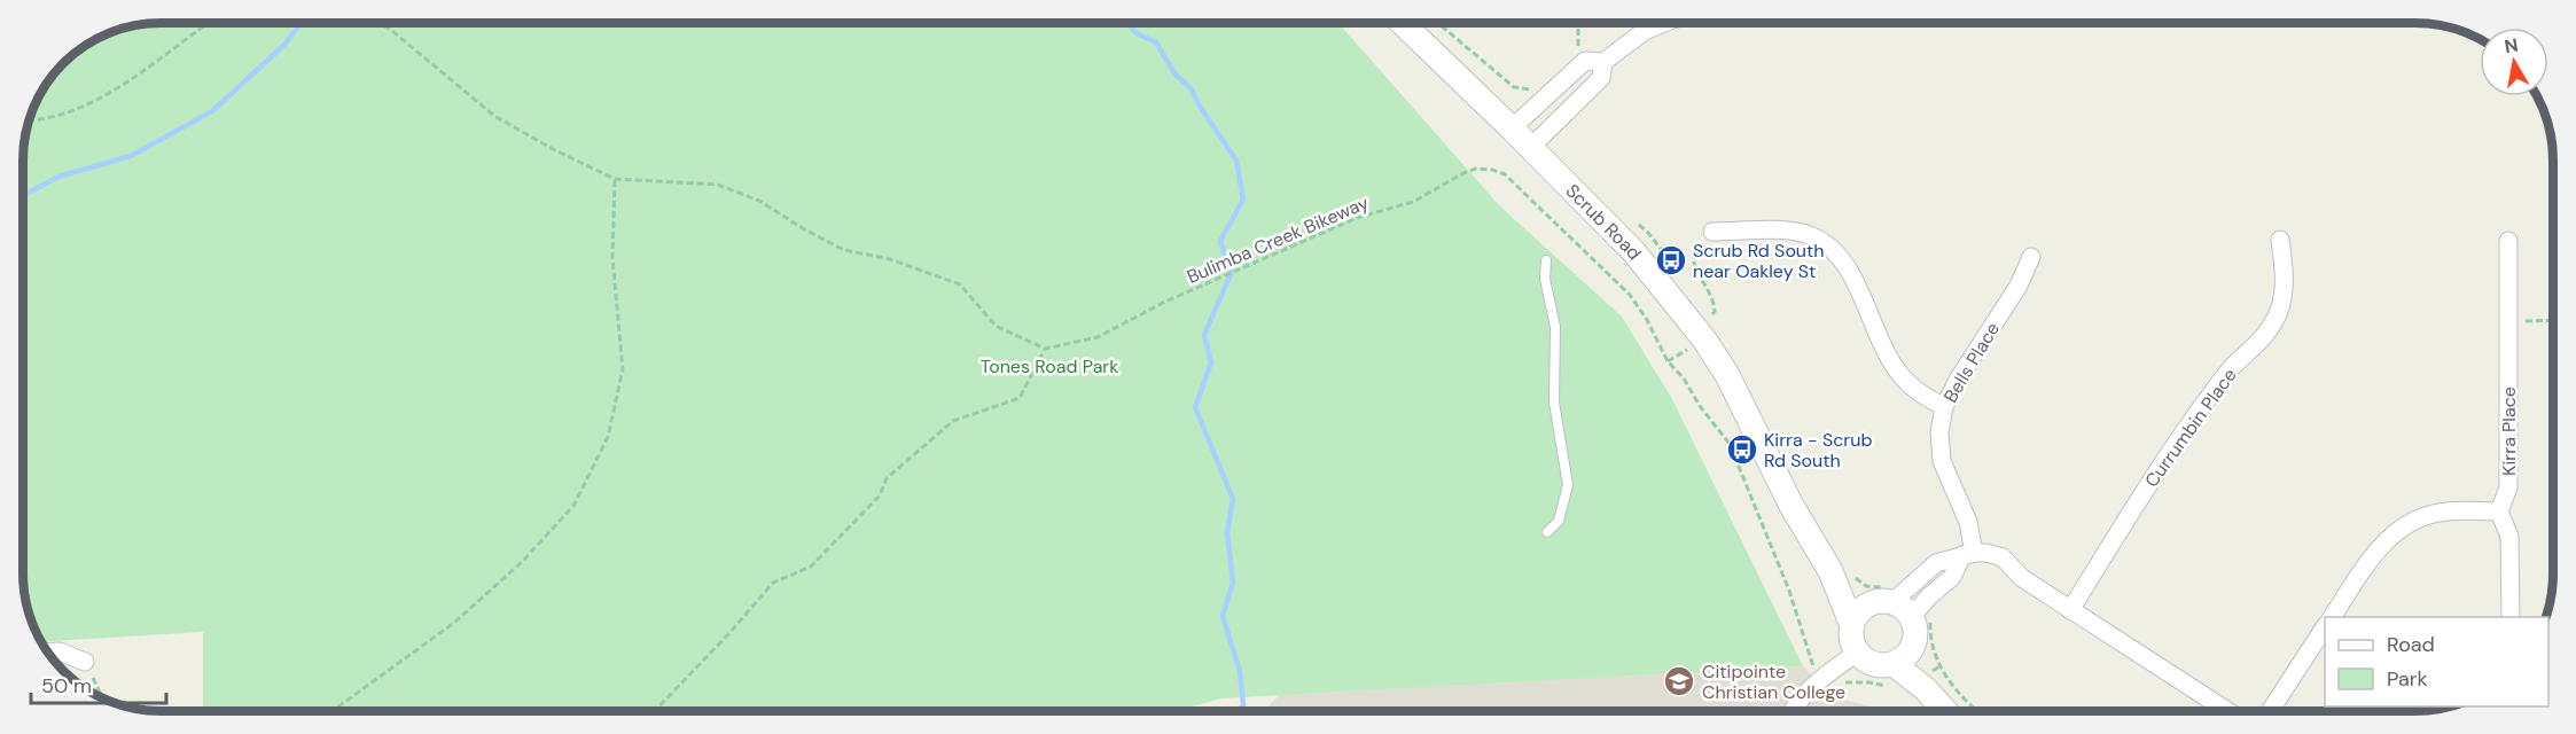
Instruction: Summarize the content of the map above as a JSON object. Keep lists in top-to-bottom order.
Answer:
{
  "streets": {
    "street": [
      "Scrub Road",
      "Bells Place",
      "Currumbin Place",
      "Kirra Place"
    ],
    "path": ["Bulimba Creek Bikeway"]
  },
  "parks": ["Tones Road Park"],
  "places": {
    "bus stop": ["Scrub Rd South near Oakley St", "Kirra - Scrub Rd South"],
    "school or university": ["Citipointe Christian College"]
  },
  "legend": ["Road", "Park"],
  "scale_bar": "50 m",
  "north": "top"
}
